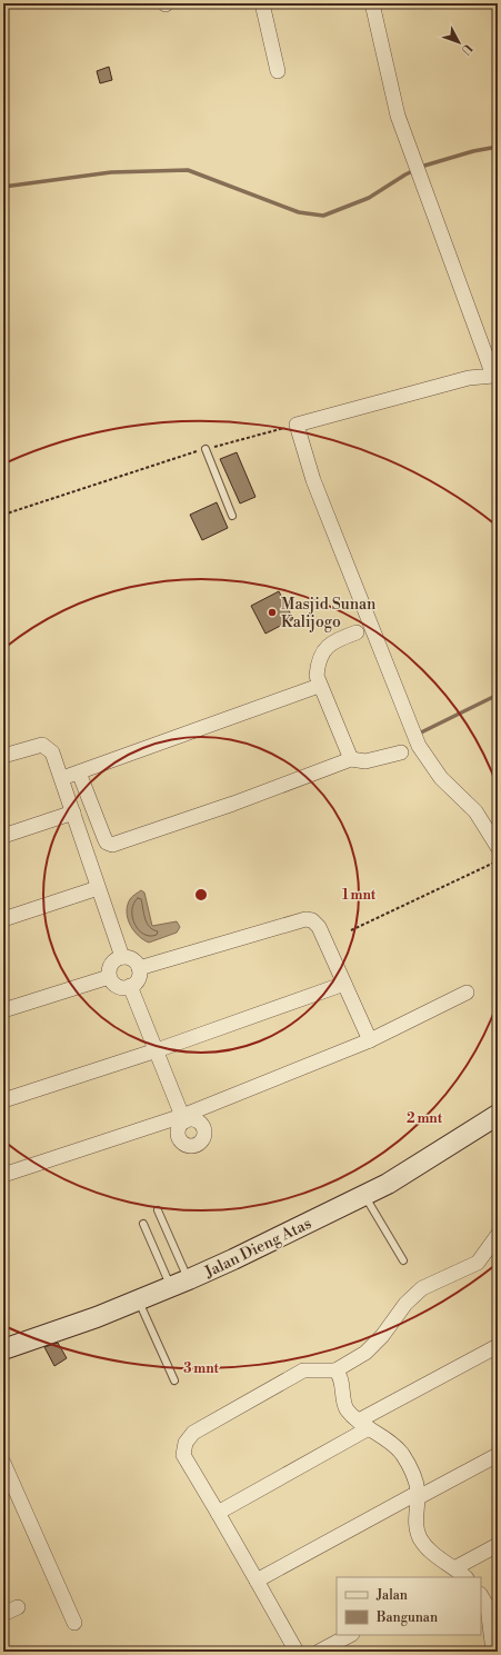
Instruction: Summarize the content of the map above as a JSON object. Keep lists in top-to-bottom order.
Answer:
{
  "streets": {
    "street": ["Jalan Dieng Atas"]
  },
  "places": ["Masjid Sunan Kalijogo"],
  "legend": ["Jalan", "Bangunan"],
  "north": "bottom right",
  "rings": ["1 mnt", "2 mnt", "3 mnt"]
}
